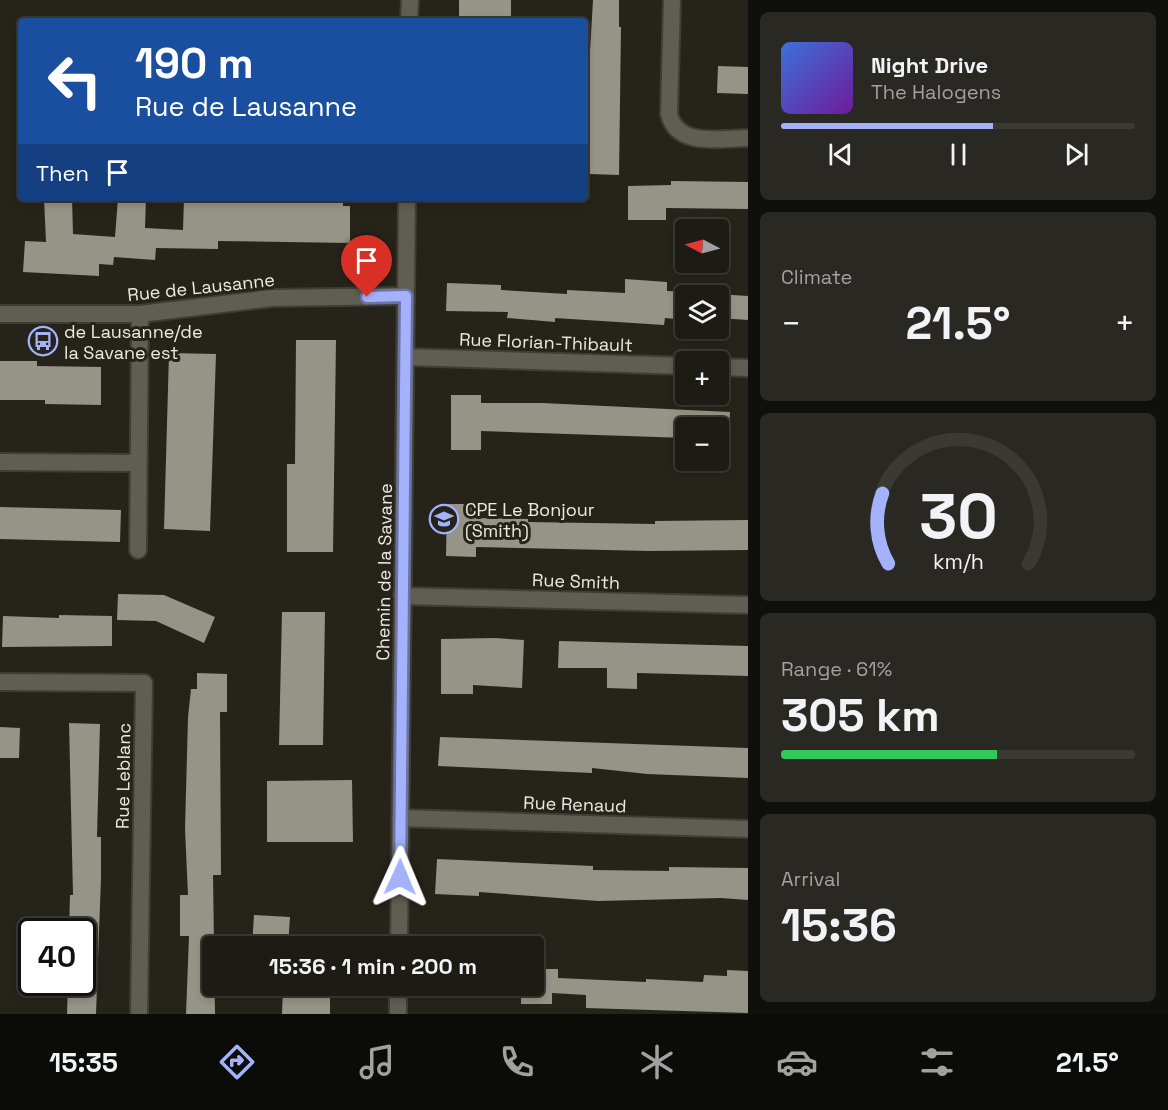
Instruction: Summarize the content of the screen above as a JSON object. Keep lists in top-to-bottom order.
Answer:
{
  "streets": {
    "street": [
      "Rue de Lausanne",
      "Rue Florian-Thibault",
      "Chemin de la Savane",
      "Rue Smith",
      "Rue Leblanc",
      "Rue Renaud"
    ]
  },
  "crossings": [
    ["Rue de Lausanne", "Chemin de la Savane"],
    ["Rue Florian-Thibault", "Chemin de la Savane"],
    ["Chemin de la Savane", "Rue Smith"],
    ["Chemin de la Savane", "Rue Renaud"]
  ],
  "places": {
    "bus stop": ["de Lausanne/de la Savane est"],
    "school or university": ["CPE Le Bonjour (Smith)"]
  },
  "north": "left",
  "page": {
    "turn": ["190 m", "Rue de Lausanne"],
    "song": ["Night Drive", "The Halogens"],
    "then": "Then",
    "tile": [
      "Climate",
      ["Range · 61%", "305 km"],
      ["Arrival", "15:36"]
    ],
    "map_buttons": ["+", "−"],
    "heat": ["−", "21.5°", "+"],
    "limit": "40",
    "trip": "15:36 · 1 min · 200 m",
    "tabs": ["15:35", "21.5°"],
    "gauge": ["30", "km/h"]
  }
}
